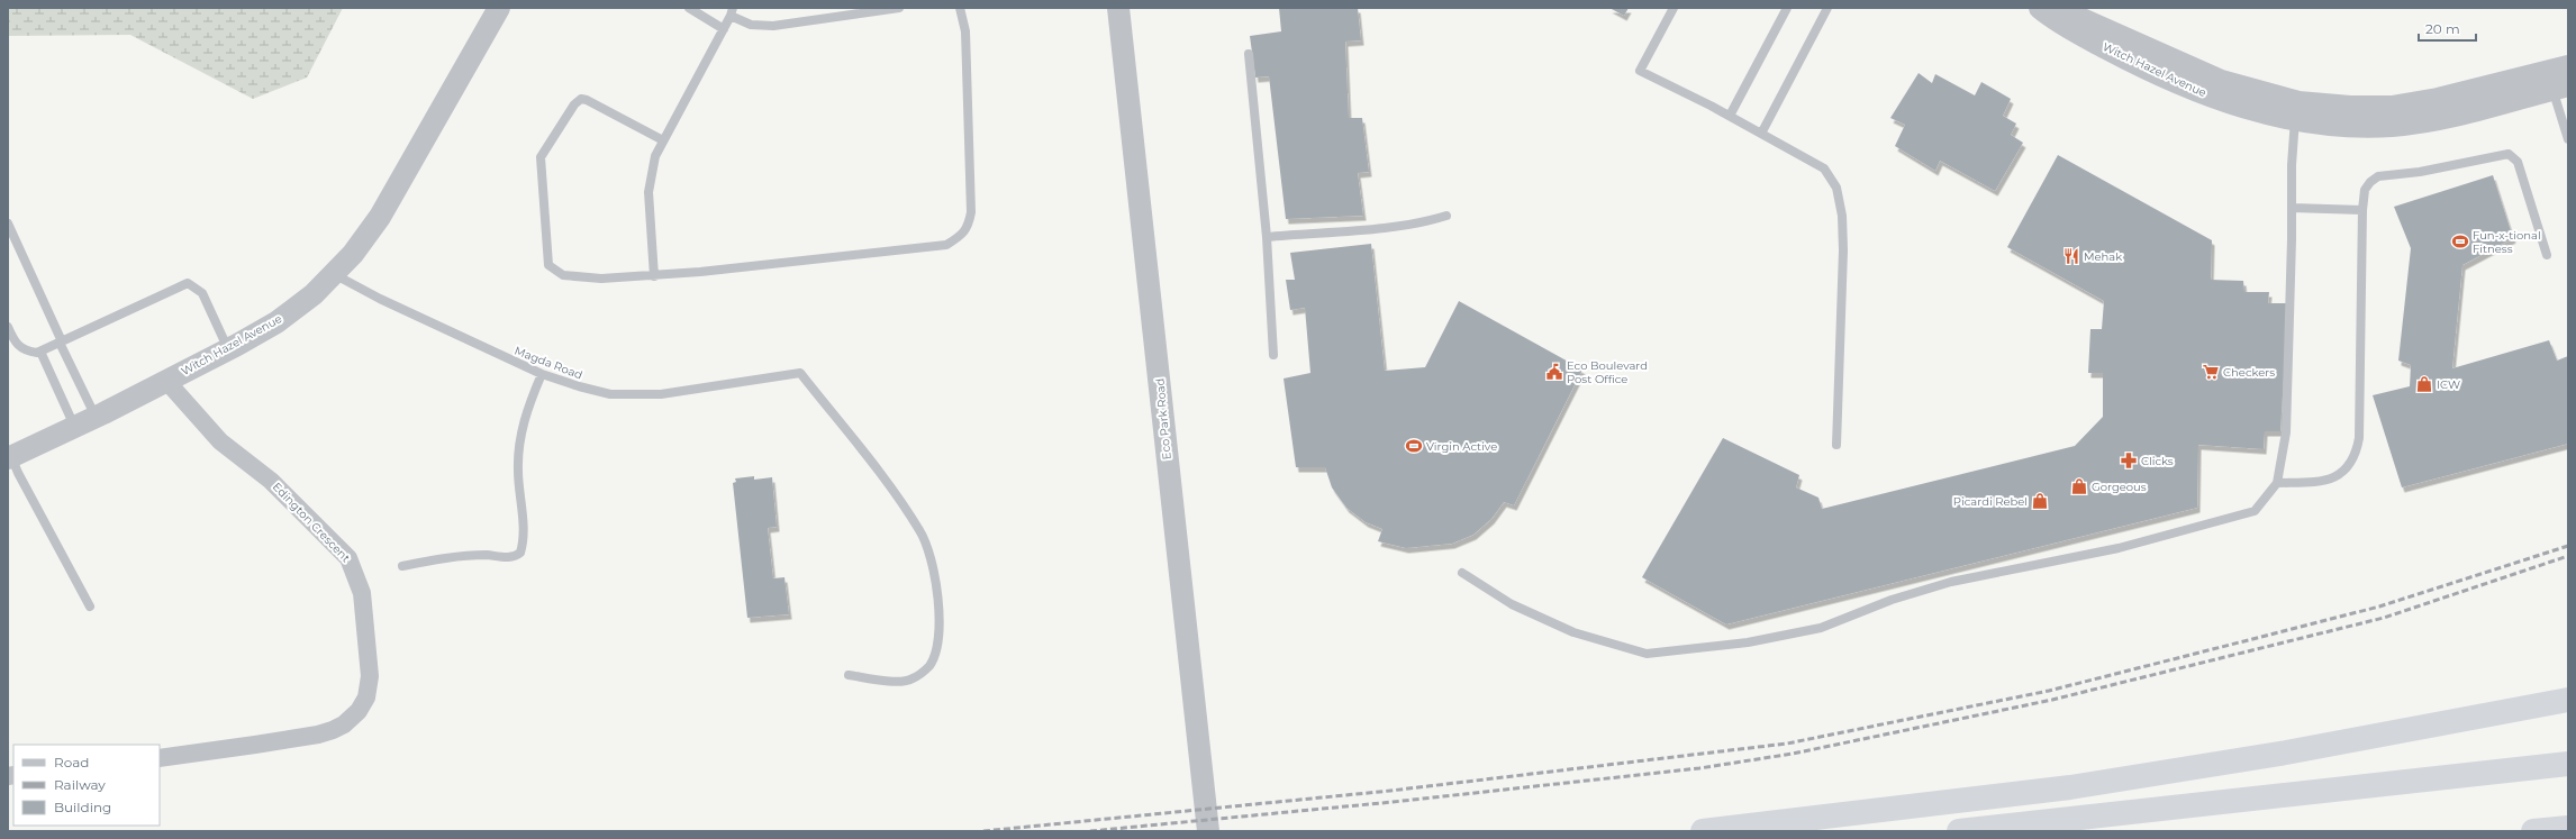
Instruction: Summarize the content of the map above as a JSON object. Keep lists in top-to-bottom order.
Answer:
{
  "streets": {
    "street": ["Witch Hazel Avenue", "Eco Park Road", "Edington Crescent"],
    "lane": ["Magda Road"]
  },
  "crossings": [
    ["Witch Hazel Avenue", "Magda Road"],
    ["Witch Hazel Avenue", "Edington Crescent"]
  ],
  "places": {
    "sports": ["Fun-x-tional Fitness", "Virgin Active"],
    "restaurant": ["Mehak"],
    "public building": ["Eco Boulevard Post Office"],
    "supermarket": ["Checkers"],
    "shop": ["ICW", "Gorgeous", "Picardi Rebel"],
    "pharmacy": ["Clicks"]
  },
  "legend": ["Road", "Railway", "Building"],
  "scale_bar": "20 m"
}
